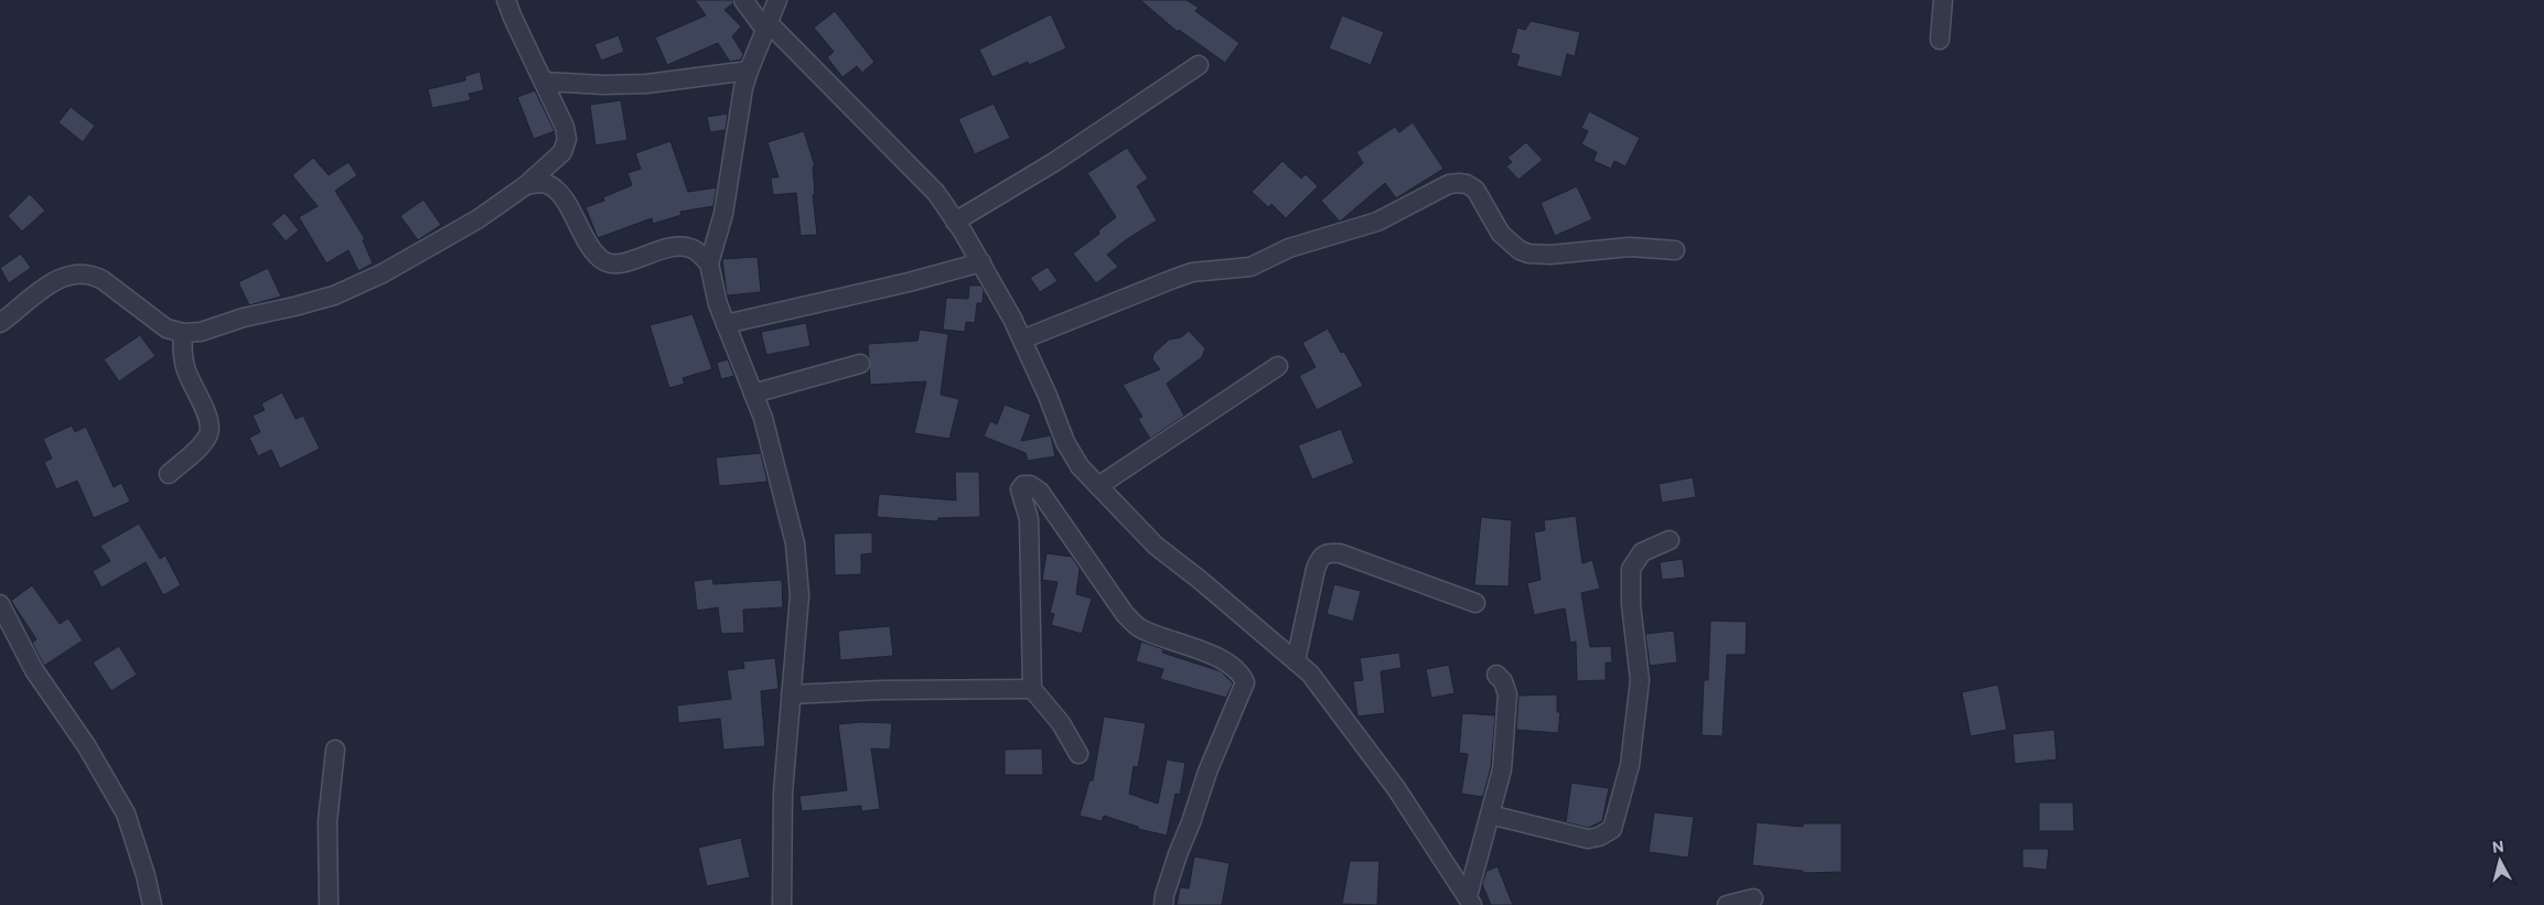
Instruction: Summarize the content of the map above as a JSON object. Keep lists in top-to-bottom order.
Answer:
{
  "north": "top"
}
